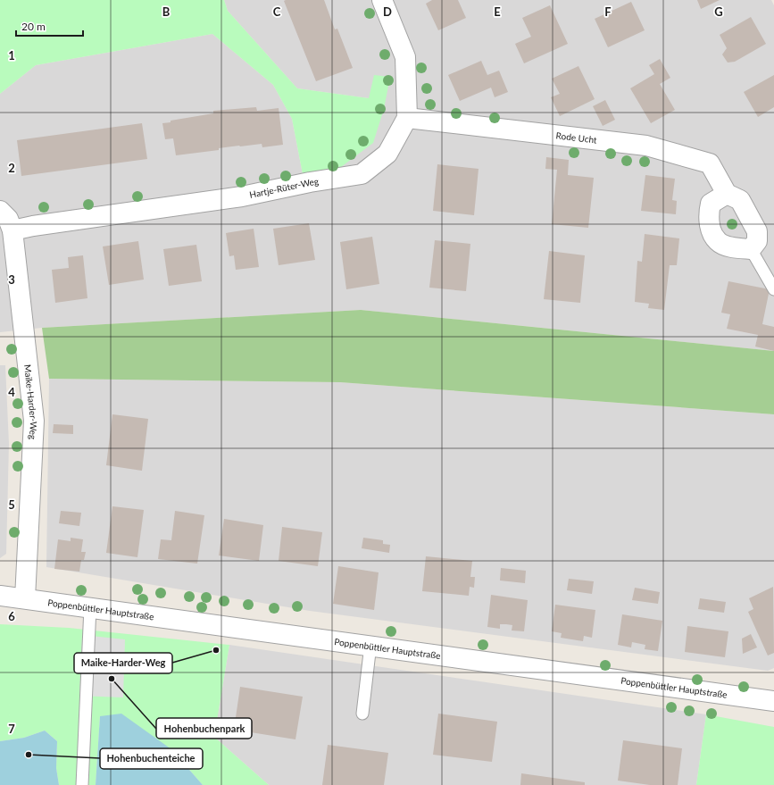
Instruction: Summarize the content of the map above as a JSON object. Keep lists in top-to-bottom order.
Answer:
{
  "streets": {
    "street": [
      "Rode Ucht",
      "Hartje-Rüter-Weg",
      "Maike-Harder-Weg",
      "Poppenbüttler Hauptstraße"
    ]
  },
  "crossings": [
    ["Rode Ucht", "Hartje-Rüter-Weg"],
    ["Hartje-Rüter-Weg", "Maike-Harder-Weg"],
    ["Maike-Harder-Weg", "Poppenbüttler Hauptstraße"]
  ],
  "places": ["Maike-Harder-Weg", "Hohenbuchenpark", "Hohenbuchenteiche"],
  "scale_bar": "20 m",
  "grid": {
    "columns": [
      "B",
      "C",
      "D",
      "E",
      "F",
      "G"
    ],
    "rows": [
      "1",
      "2",
      "3",
      "4",
      "5",
      "6",
      "7"
    ]
  }
}
